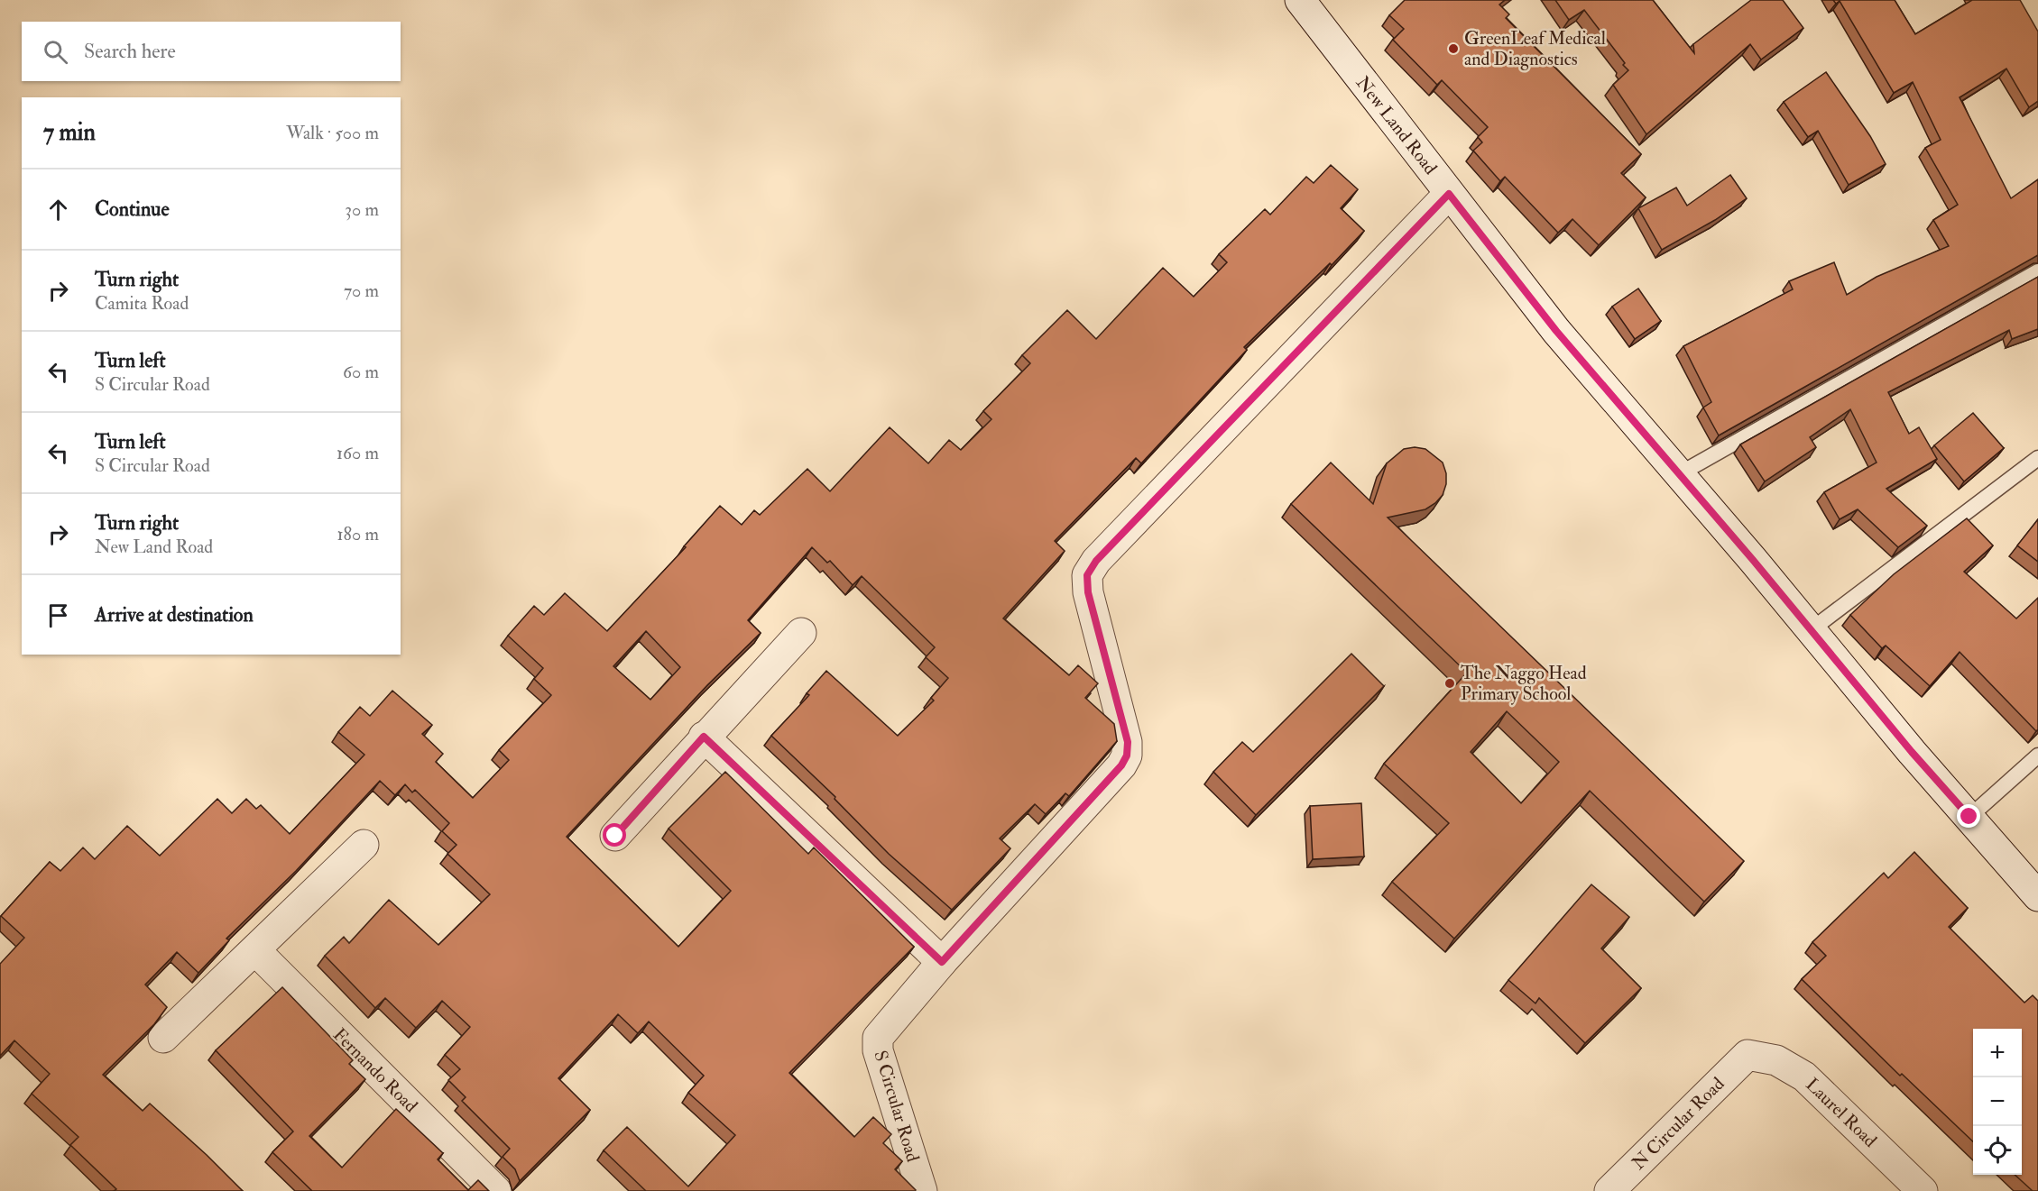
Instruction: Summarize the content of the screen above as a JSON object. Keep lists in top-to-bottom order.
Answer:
{
  "streets": {
    "street": [
      "New Land Road",
      "Fernando Road",
      "S Circular Road",
      "Laurel Road",
      "N Circular Road"
    ]
  },
  "crossings": [
    ["New Land Road", "S Circular Road"],
    ["Laurel Road", "N Circular Road"]
  ],
  "places": ["GreenLeaf Medical and Diagnostics", "The Naggo Head Primary School"],
  "page": {
    "search": "Search here",
    "heading": ["7 min", "Walk · 500 m"],
    "list": [
      ["Continue", "30 m"],
      ["Turn right", "Camita Road", "70 m"],
      ["Turn left", "S Circular Road", "60 m"],
      ["Turn left", "S Circular Road", "160 m"],
      ["Turn right", "New Land Road", "180 m"],
      "Arrive at destination"
    ],
    "map_buttons": ["+", "−"]
  }
}
